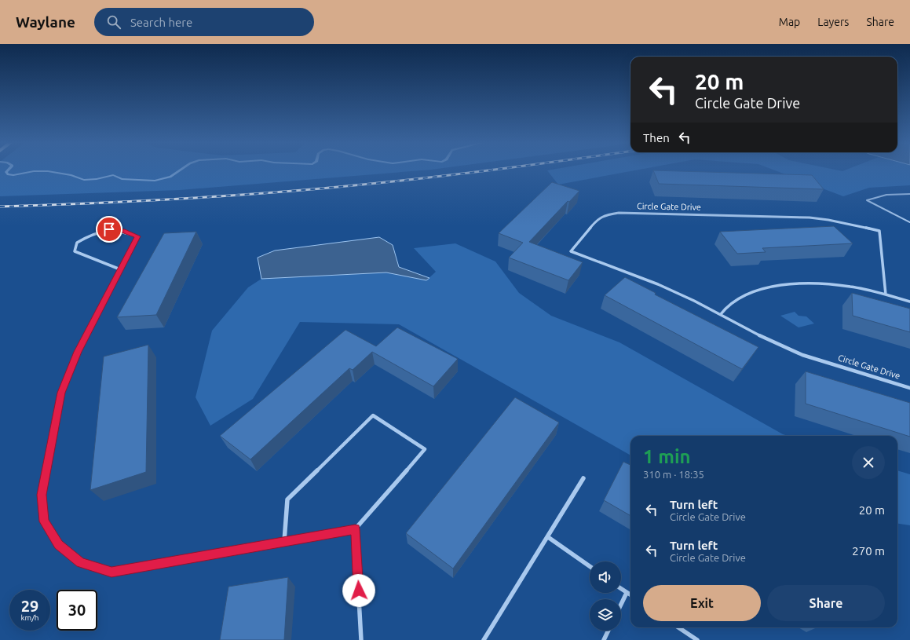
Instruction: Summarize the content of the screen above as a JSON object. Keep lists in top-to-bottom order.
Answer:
{
  "streets": {
    "street": ["Circle Gate Drive"]
  },
  "page": {
    "header": "Waylane",
    "search": "Search here",
    "nav": ["Map", "Layers", "Share"],
    "turn": ["20 m", "Circle Gate Drive"],
    "then": "Then",
    "heading": ["1 min", "310 m · 18:35"],
    "list": [
      {
        "name": "Turn left",
        "note": "Circle Gate Drive",
        "value": "20 m"
      },
      {
        "name": "Turn left",
        "note": "Circle Gate Drive",
        "value": "270 m"
      }
    ],
    "buttons": ["Exit", "Share"],
    "speed": "29 km/h",
    "limit": "30"
  }
}
